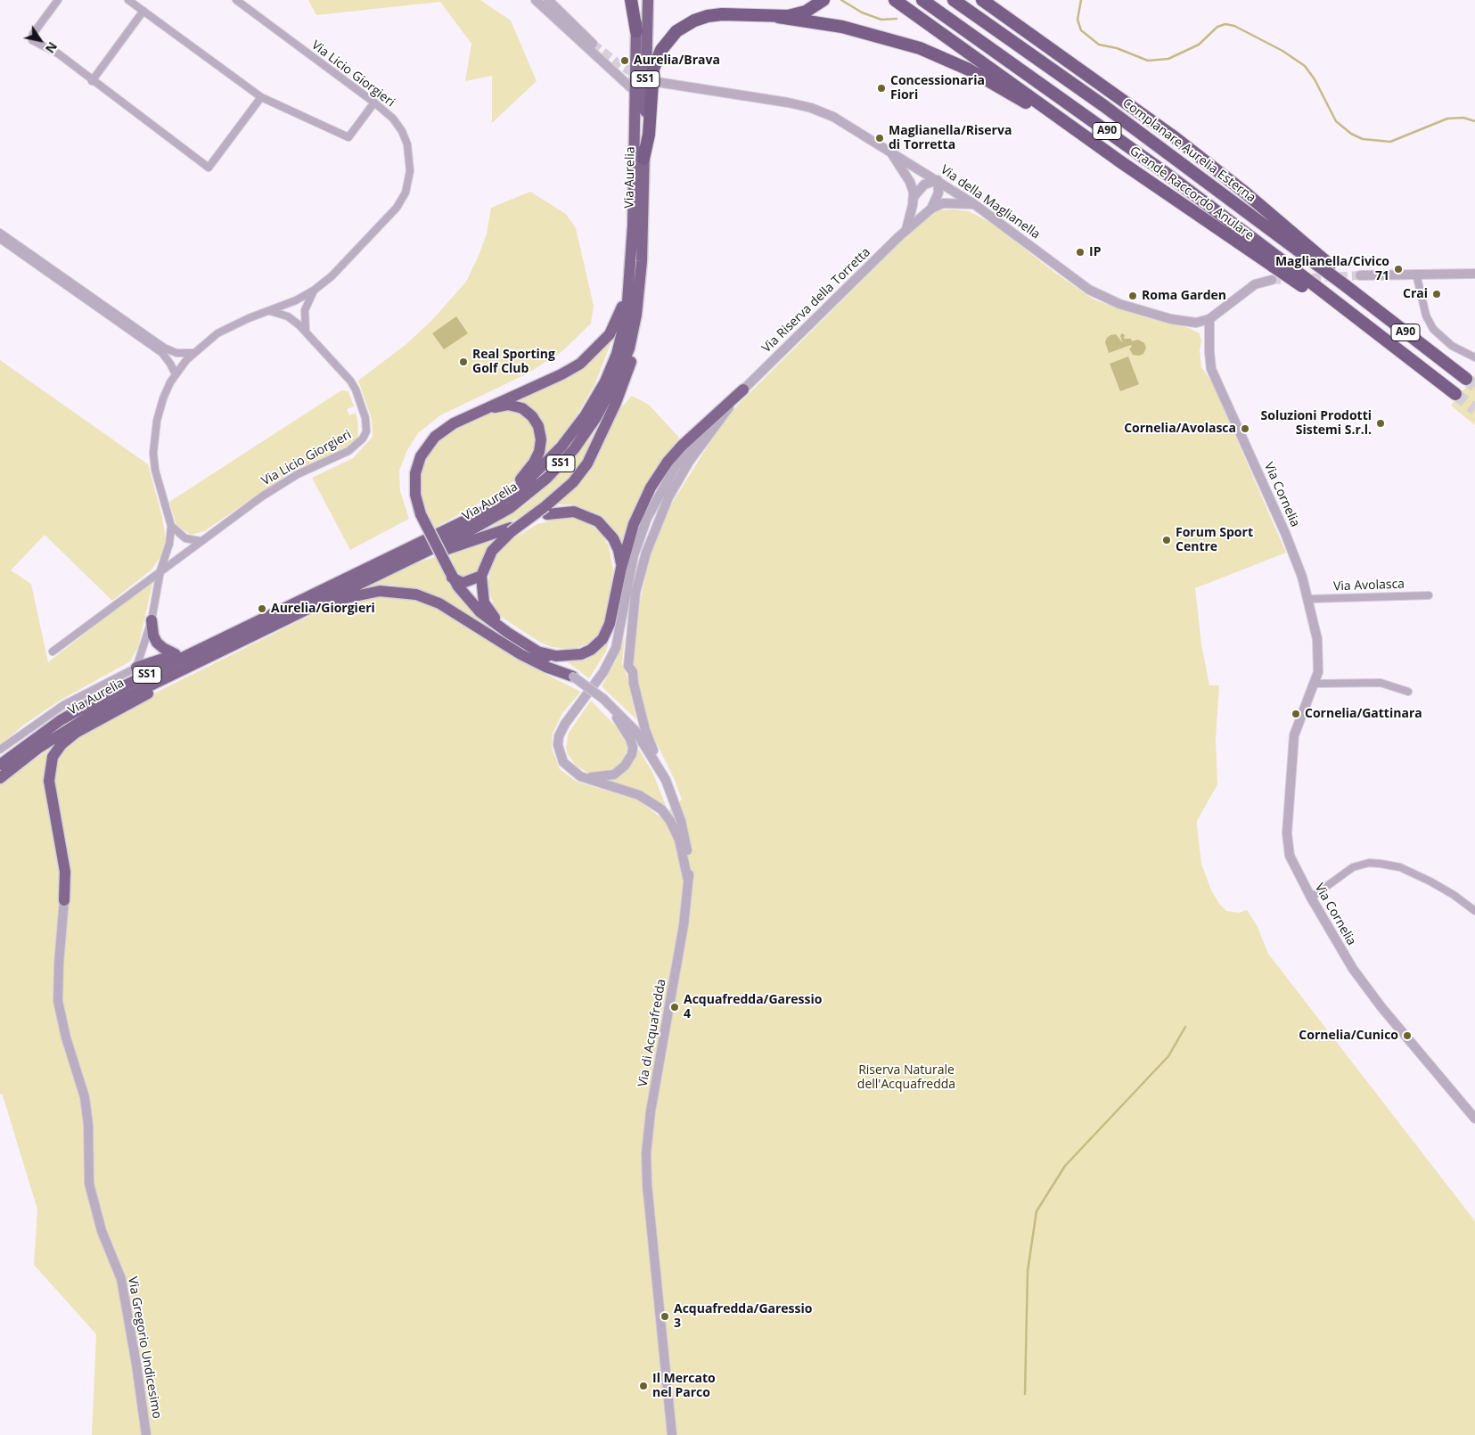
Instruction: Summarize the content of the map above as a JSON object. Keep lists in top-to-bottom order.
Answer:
{
  "streets": {
    "highway": [
      "SS1",
      "A90",
      "Complanare Aurelia Esterna",
      "Via Aurelia",
      "Grande Raccordo Anulare"
    ],
    "street": [
      "Via Licio Giorgieri",
      "Via della Maglianella",
      "Via Riserva della Torretta",
      "Via Cornelia",
      "Via Avolasca",
      "Via di Acquafredda",
      "Via Gregorio Undicesimo"
    ]
  },
  "crossings": [
    ["Via Licio Giorgieri", "Via Aurelia"],
    ["Complanare Aurelia Esterna", "Grande Raccordo Anulare"],
    ["Via della Maglianella", "Via Cornelia"],
    ["Via Cornelia", "Via Avolasca"]
  ],
  "parks": ["Riserva Naturale dell'Acquafredda"],
  "places": [
    "Aurelia/Brava",
    "Concessionaria Fiori",
    "Maglianella/Riserva di Torretta",
    "IP",
    "Maglianella/Civico 71",
    "Crai",
    "Roma Garden",
    "Real Sporting Golf Club",
    "Soluzioni Prodotti Sistemi S.r.l.",
    "Cornelia/Avolasca",
    "Forum Sport Centre",
    "Aurelia/Giorgieri",
    "Cornelia/Gattinara",
    "Acquafredda/Garessio 4",
    "Cornelia/Cunico",
    "Acquafredda/Garessio 3",
    "Il Mercato nel Parco"
  ],
  "north": "bottom right"
}
